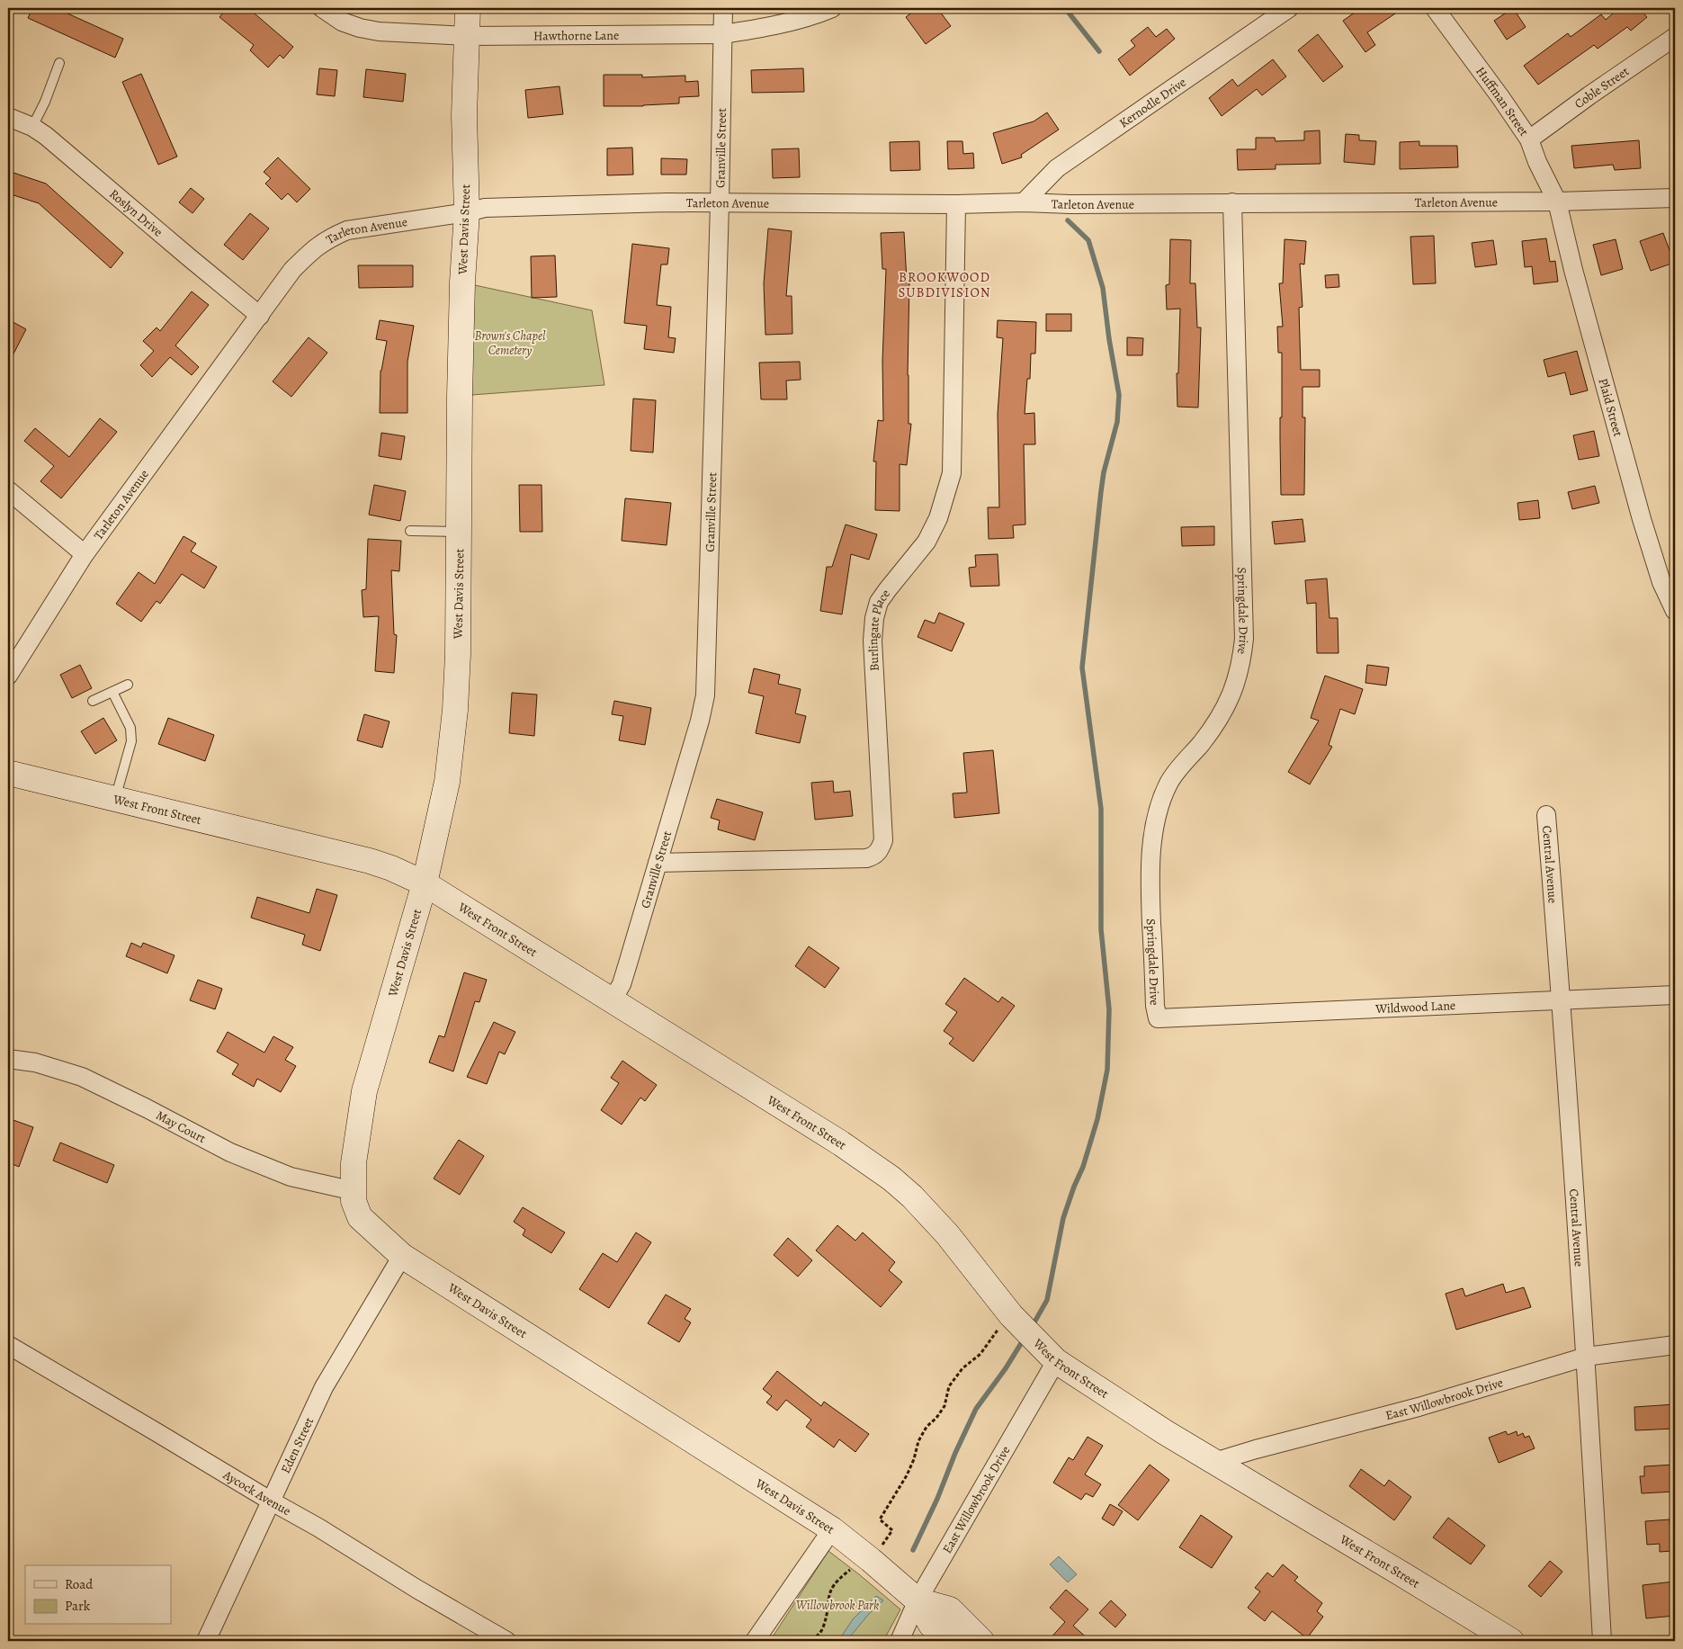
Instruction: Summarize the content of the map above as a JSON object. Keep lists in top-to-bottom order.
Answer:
{
  "streets": {
    "street": [
      "Hawthorne Lane",
      "Coble Street",
      "Huffman Street",
      "Kernodle Drive",
      "Granville Street",
      "Tarleton Avenue",
      "Roslyn Drive",
      "West Davis Street",
      "Plaid Street",
      "Springdale Drive",
      "Burlingate Place",
      "West Front Street",
      "Central Avenue",
      "Wildwood Lane",
      "May Court",
      "East Willowbrook Drive",
      "Eden Street",
      "Aycock Avenue"
    ]
  },
  "crossings": [
    ["Hawthorne Lane", "Granville Street"],
    ["Hawthorne Lane", "West Davis Street"],
    ["Coble Street", "Huffman Street"],
    ["Huffman Street", "Tarleton Avenue"],
    ["Huffman Street", "Plaid Street"],
    ["Kernodle Drive", "Tarleton Avenue"],
    ["Granville Street", "Tarleton Avenue"],
    ["Granville Street", "Burlingate Place"],
    ["Granville Street", "West Front Street"],
    ["Tarleton Avenue", "Roslyn Drive"],
    ["Tarleton Avenue", "West Davis Street"],
    ["Tarleton Avenue", "Plaid Street"],
    ["Tarleton Avenue", "Springdale Drive"],
    ["Tarleton Avenue", "Burlingate Place"],
    ["West Davis Street", "West Front Street"],
    ["West Davis Street", "May Court"],
    ["West Davis Street", "East Willowbrook Drive"],
    ["West Davis Street", "Eden Street"],
    ["Springdale Drive", "Wildwood Lane"],
    ["West Front Street", "East Willowbrook Drive"],
    ["Central Avenue", "Wildwood Lane"],
    ["Central Avenue", "East Willowbrook Drive"],
    ["Eden Street", "Aycock Avenue"]
  ],
  "districts": ["BROOKWOOD SUBDIVISION"],
  "parks": ["Brown's Chapel Cemetery", "Willowbrook Park"],
  "legend": ["Road", "Park"]
}
